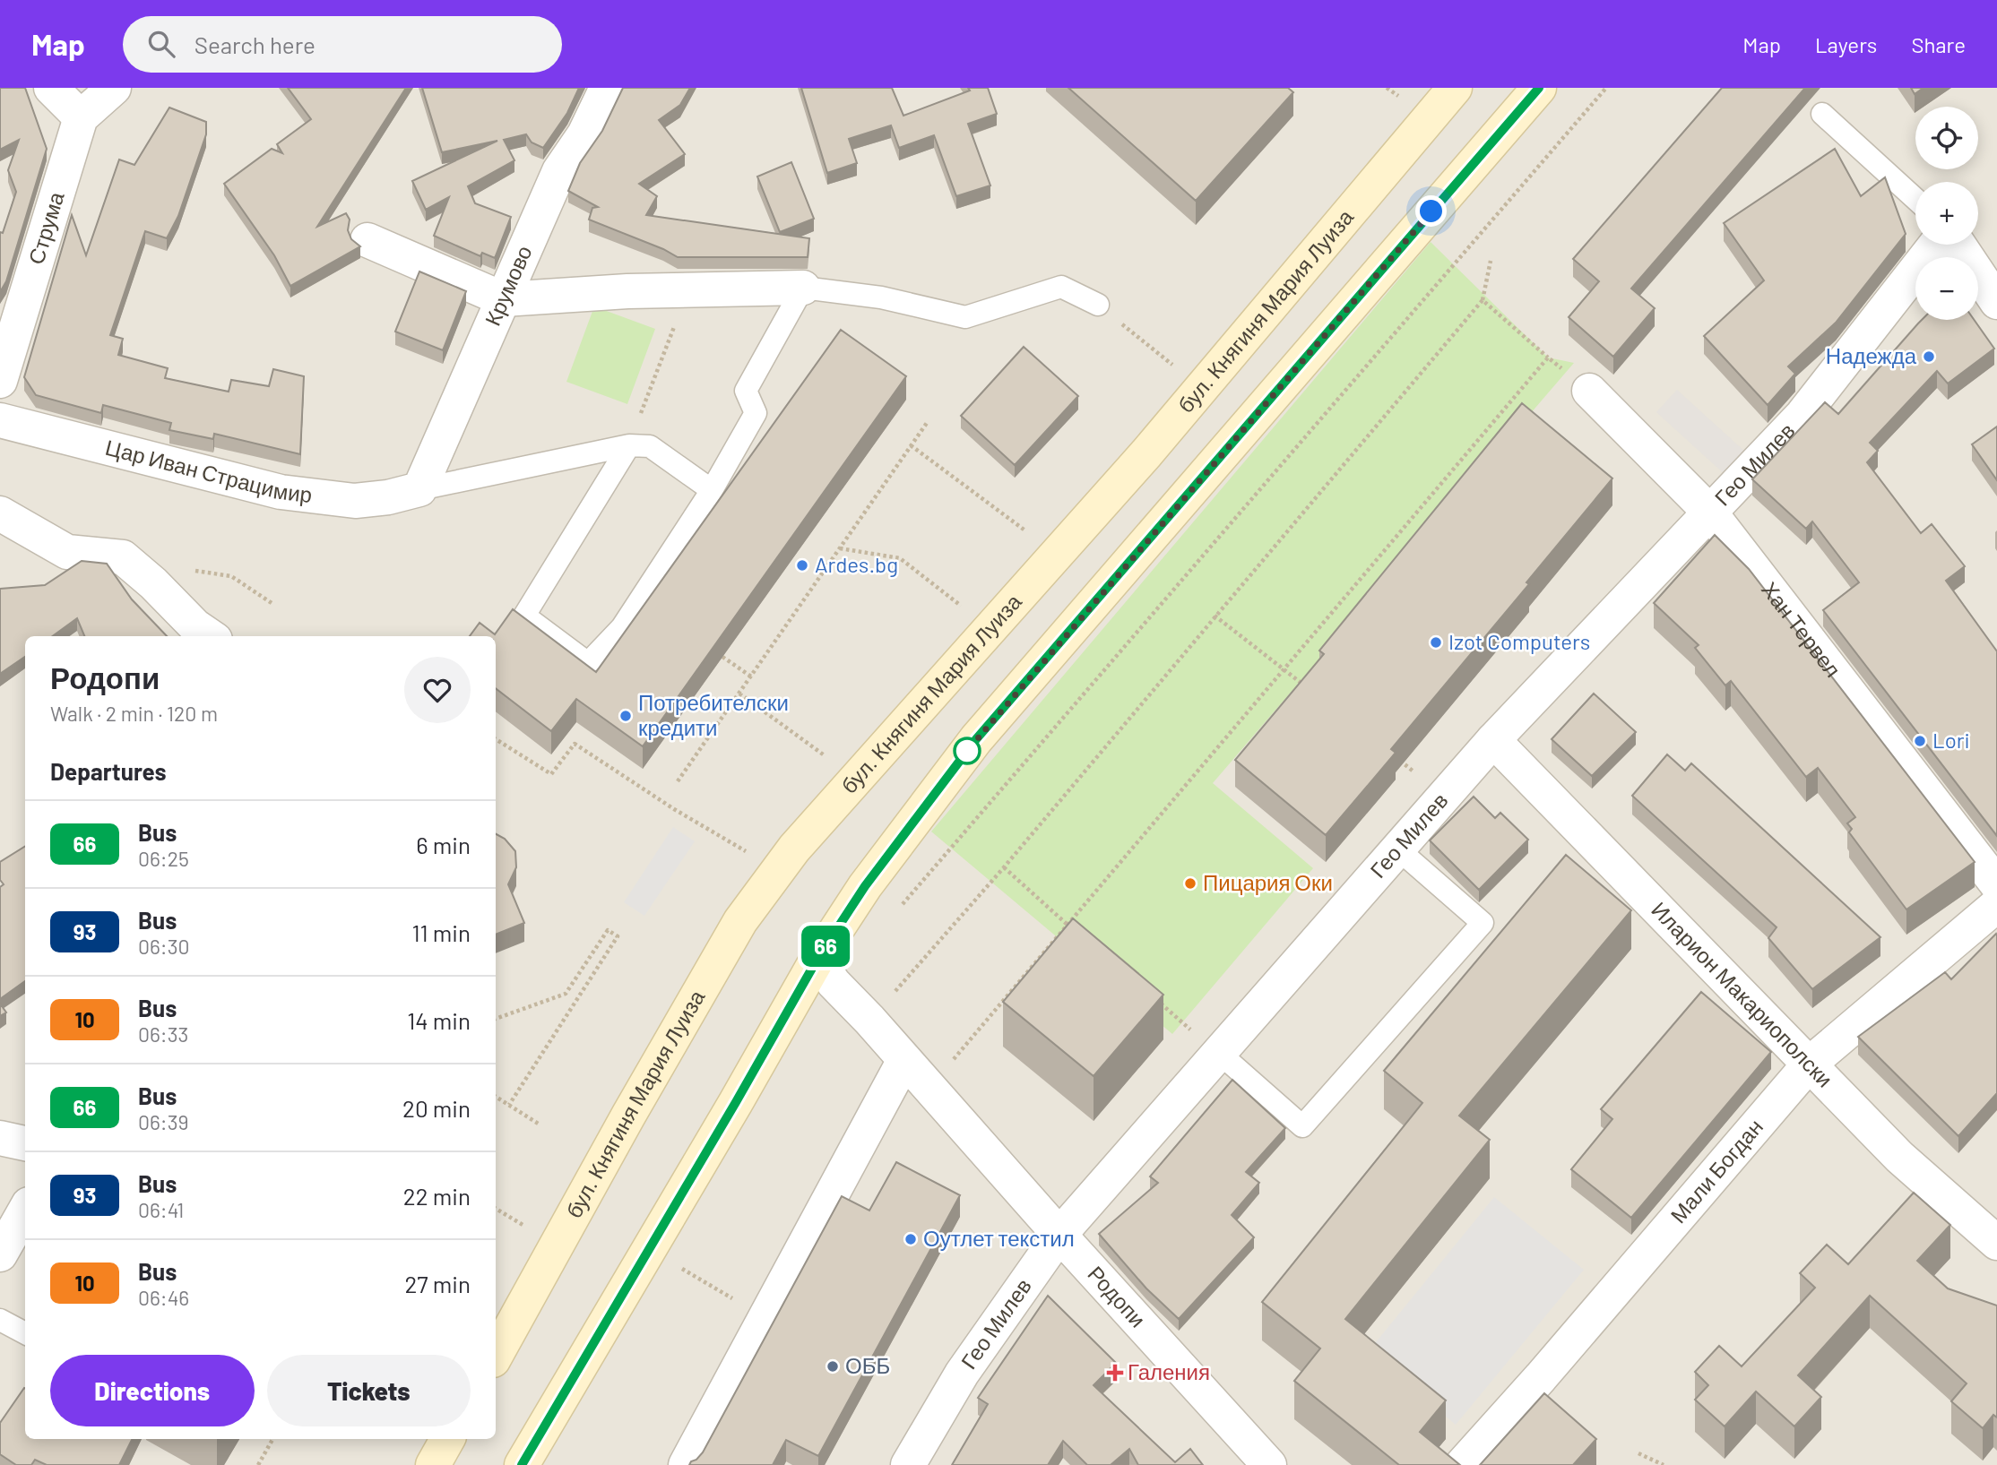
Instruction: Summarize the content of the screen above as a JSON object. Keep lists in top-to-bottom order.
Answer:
{
  "streets": {
    "main road": ["бул. Княгиня Мария Луиза"],
    "street": [
      "Струма",
      "Крумово",
      "Гео Милев",
      "Цар Иван Страцимир",
      "Хан Тервел",
      "Иларион Макариополски",
      "Мали Богдан",
      "Родопи"
    ]
  },
  "crossings": [
    ["Крумово", "Цар Иван Страцимир"],
    ["Гео Милев", "Хан Тервел"],
    ["Гео Милев", "Иларион Макариополски"],
    ["Гео Милев", "Родопи"],
    ["Иларион Макариополски", "Мали Богдан"]
  ],
  "places": {
    "other": [
      "Надежда",
      "Ardes.bg",
      "Izot Computers",
      "Потребителски кредити",
      "Lori",
      "Пицария Оки",
      "Оутлет текстил",
      "ОББ"
    ],
    "health": ["Галения"]
  },
  "lines": ["bus line 66"],
  "page": {
    "header": "Map",
    "search": "Search here",
    "nav": ["Map", "Layers", "Share"],
    "on_map": "66",
    "map_buttons": ["+", "−"],
    "heading": [
      ["Родопи", "Walk · 2 min · 120 m"],
      "Departures"
    ],
    "list": [
      {
        "mark": "66",
        "name": "Bus",
        "note": "06:25",
        "value": "6 min"
      },
      {
        "mark": "93",
        "name": "Bus",
        "note": "06:30",
        "value": "11 min"
      },
      {
        "mark": "10",
        "name": "Bus",
        "note": "06:33",
        "value": "14 min"
      },
      {
        "mark": "66",
        "name": "Bus",
        "note": "06:39",
        "value": "20 min"
      },
      {
        "mark": "93",
        "name": "Bus",
        "note": "06:41",
        "value": "22 min"
      },
      {
        "mark": "10",
        "name": "Bus",
        "note": "06:46",
        "value": "27 min"
      }
    ],
    "buttons": ["Directions", "Tickets"]
  }
}
